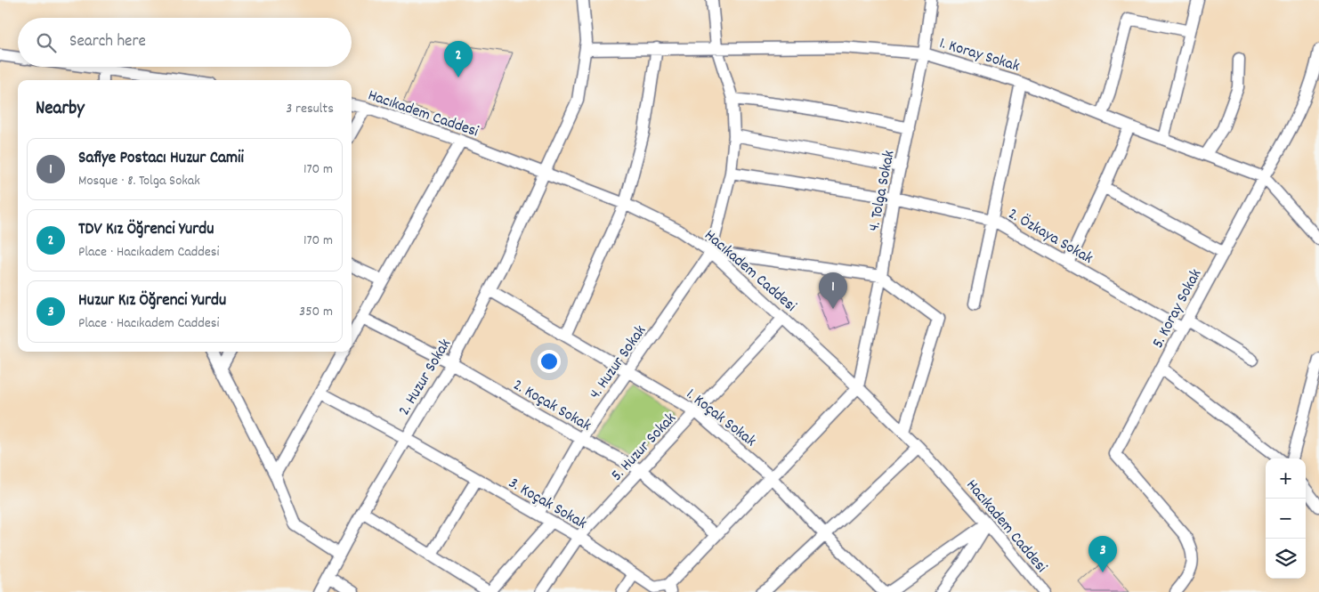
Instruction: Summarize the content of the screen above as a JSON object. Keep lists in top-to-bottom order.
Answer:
{
  "streets": {
    "street": [
      "1. Koray Sokak",
      "Hacıkadem Caddesi",
      "4. Tolga Sokak",
      "2. Özkaya Sokak",
      "5. Koray Sokak",
      "4. Huzur Sokak",
      "2. Huzur Sokak",
      "2. Koçak Sokak",
      "1. Koçak Sokak",
      "5. Huzur Sokak",
      "3. Koçak Sokak"
    ]
  },
  "crossings": [
    ["1. Koray Sokak", "4. Tolga Sokak"],
    ["1. Koray Sokak", "5. Koray Sokak"],
    ["1. Koray Sokak", "2. Huzur Sokak"],
    ["Hacıkadem Caddesi", "4. Tolga Sokak"],
    ["Hacıkadem Caddesi", "4. Huzur Sokak"],
    ["Hacıkadem Caddesi", "2. Huzur Sokak"],
    ["Hacıkadem Caddesi", "5. Huzur Sokak"],
    ["4. Tolga Sokak", "2. Özkaya Sokak"],
    ["2. Özkaya Sokak", "5. Koray Sokak"],
    ["4. Huzur Sokak", "2. Koçak Sokak"],
    ["4. Huzur Sokak", "1. Koçak Sokak"],
    ["4. Huzur Sokak", "3. Koçak Sokak"],
    ["2. Huzur Sokak", "2. Koçak Sokak"],
    ["2. Huzur Sokak", "1. Koçak Sokak"],
    ["2. Huzur Sokak", "3. Koçak Sokak"],
    ["2. Koçak Sokak", "5. Huzur Sokak"],
    ["1. Koçak Sokak", "5. Huzur Sokak"],
    ["5. Huzur Sokak", "3. Koçak Sokak"]
  ],
  "page": {
    "search": "Search here",
    "pins": ["2", "1", "3"],
    "heading": ["Nearby", "3 results"],
    "list": [
      {
        "mark": "1",
        "name": "Safiye Postacı Huzur Camii",
        "note": "Mosque · 8. Tolga Sokak",
        "value": "170 m"
      },
      {
        "mark": "2",
        "name": "TDV Kız Öğrenci Yurdu",
        "note": "Place · Hacıkadem Caddesi",
        "value": "170 m"
      },
      {
        "mark": "3",
        "name": "Huzur Kız Öğrenci Yurdu",
        "note": "Place · Hacıkadem Caddesi",
        "value": "350 m"
      }
    ],
    "map_buttons": ["+", "−"]
  }
}
